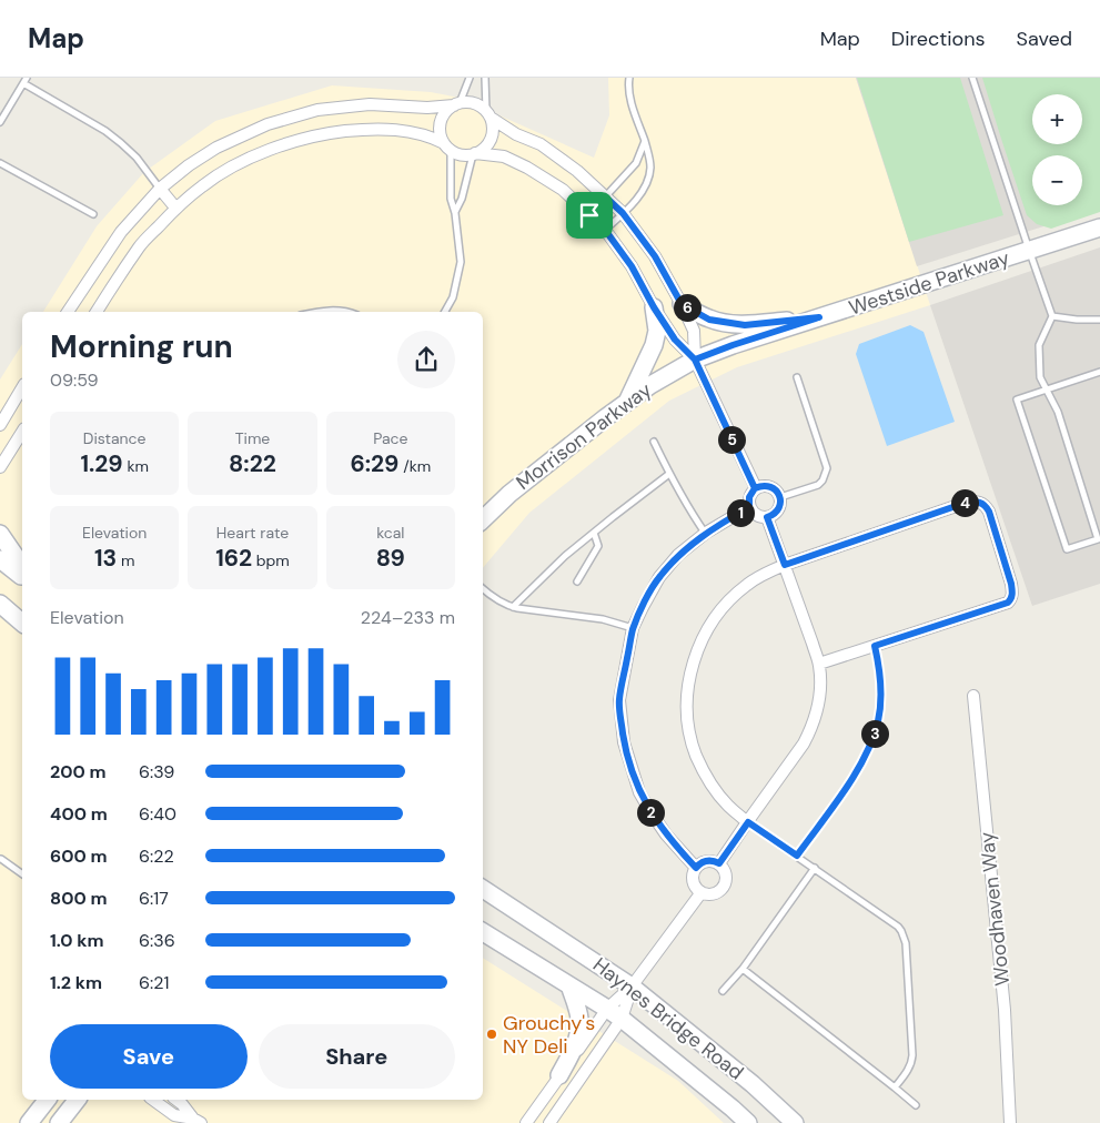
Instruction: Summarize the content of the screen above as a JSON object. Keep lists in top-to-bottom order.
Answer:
{
  "streets": {
    "main road": ["Westside Parkway", "Morrison Parkway", "Haynes Bridge Road"],
    "street": ["Woodhaven Way"]
  },
  "crossings": [
    ["Westside Parkway", "Morrison Parkway"]
  ],
  "places": ["Grouchy's NY Deli"],
  "page": {
    "header": "Map",
    "nav": ["Map", "Directions", "Saved"],
    "map_buttons": ["+", "−"],
    "pins": [
      "6",
      "5",
      "4",
      "1",
      "3",
      "2"
    ],
    "heading": ["Morning run", "09:59"],
    "stats": [
      ["Distance", "1.29 km"],
      ["Time", "8:22"],
      ["Pace", "6:29 /km"],
      ["Elevation", "13 m"],
      ["Heart rate", "162 bpm"],
      ["kcal", "89"]
    ],
    "chart": ["Elevation", "224–233 m"],
    "list": [
      {
        "name": "200 m",
        "note": "6:39"
      },
      {
        "name": "400 m",
        "note": "6:40"
      },
      {
        "name": "600 m",
        "note": "6:22"
      },
      {
        "name": "800 m",
        "note": "6:17"
      },
      {
        "name": "1.0 km",
        "note": "6:36"
      },
      {
        "name": "1.2 km",
        "note": "6:21"
      }
    ],
    "buttons": ["Save", "Share"]
  }
}
